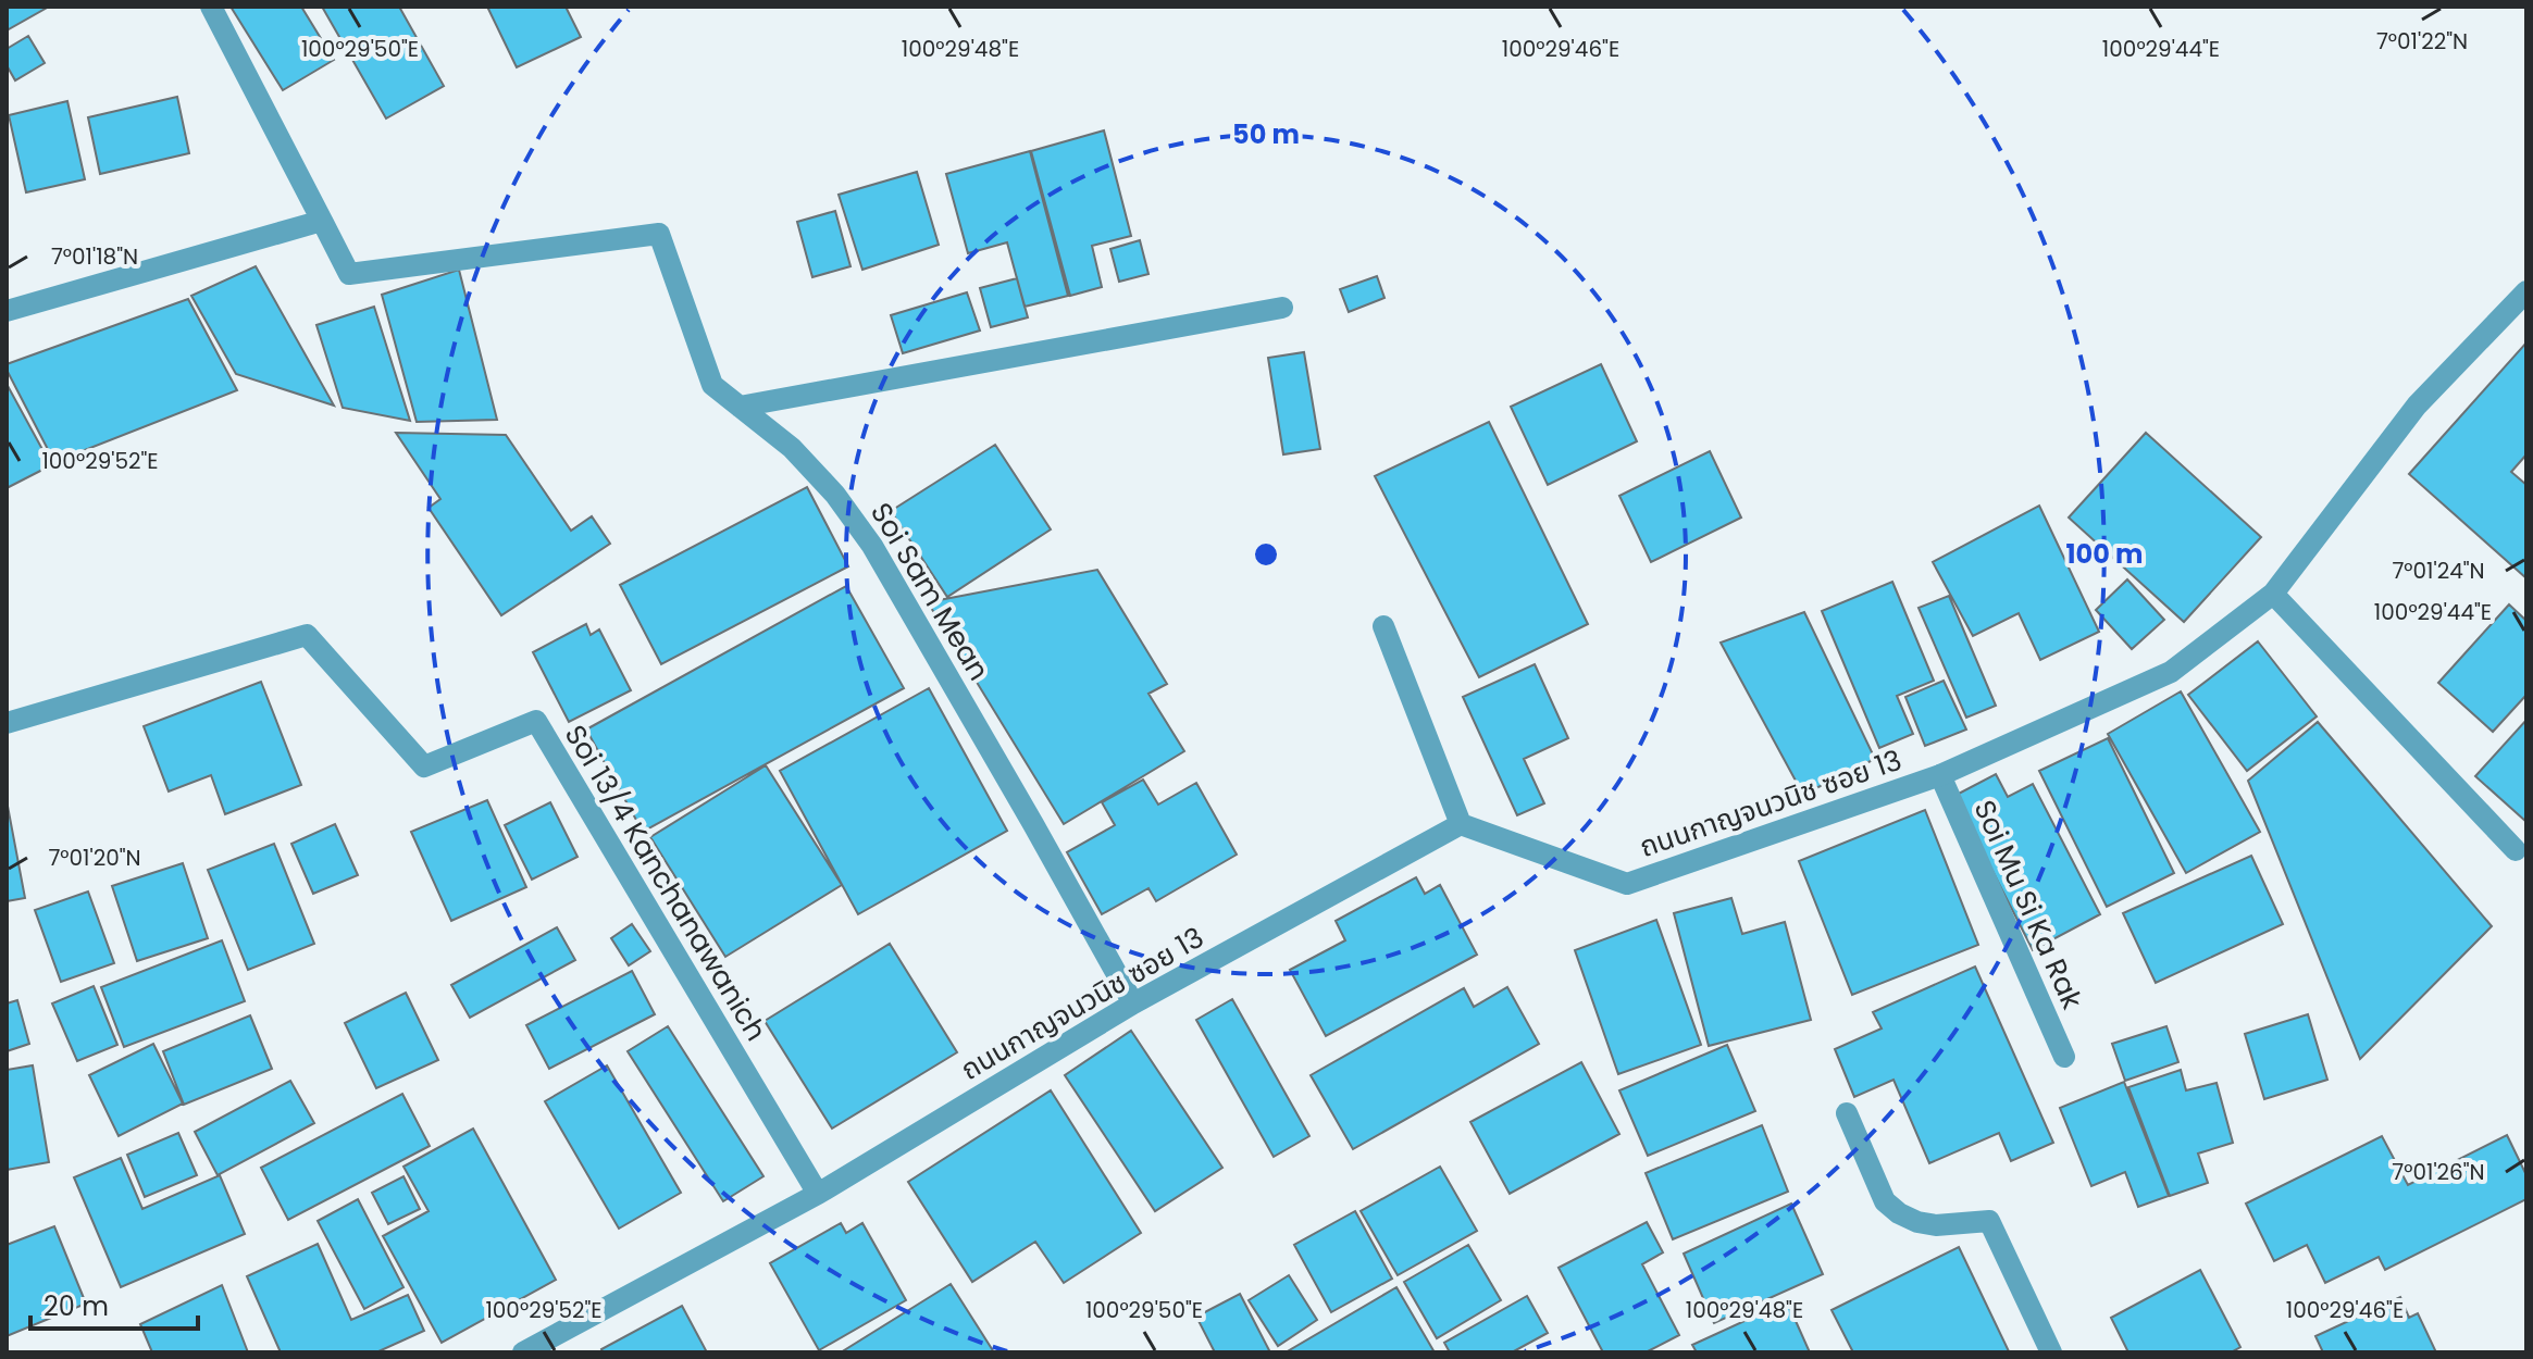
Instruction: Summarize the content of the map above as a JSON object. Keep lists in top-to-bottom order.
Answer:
{
  "streets": {
    "street": [
      "Soi Sam Mean",
      "ถนนกาญจนวนิช ซอย 13",
      "Soi 13/4 Kanchanawanich",
      "Soi Mu Si Ka Rak"
    ]
  },
  "crossings": [
    ["Soi Sam Mean", "ถนนกาญจนวนิช ซอย 13"],
    ["ถนนกาญจนวนิช ซอย 13", "Soi 13/4 Kanchanawanich"],
    ["ถนนกาญจนวนิช ซอย 13", "Soi Mu Si Ka Rak"]
  ],
  "scale_bar": "20 m",
  "coordinates": [
    "7°01'22\"N",
    "100°29'50\"E",
    "100°29'48\"E",
    "100°29'44\"E",
    "100°29'46\"E",
    "7°01'18\"N",
    "100°29'52\"E",
    "7°01'24\"N",
    "7°01'20\"N",
    "7°01'26\"N"
  ],
  "rings": ["50 m", "100 m"]
}
